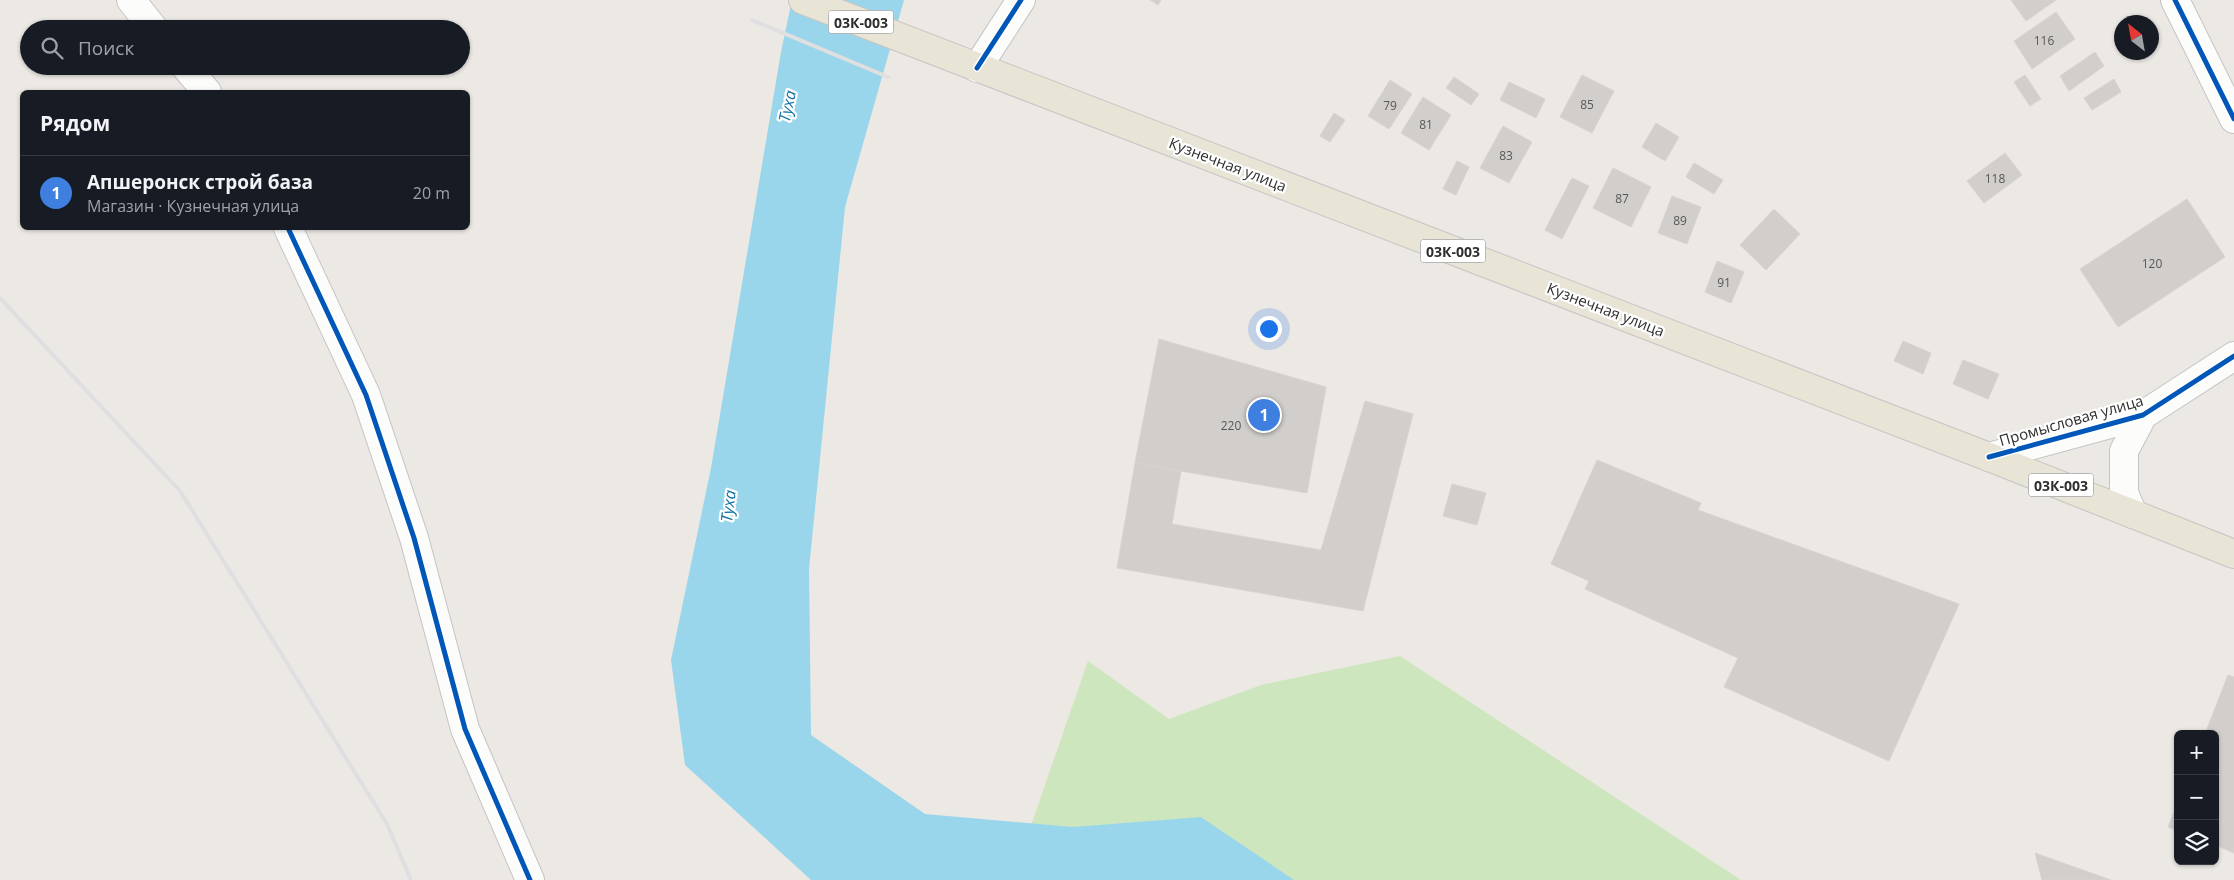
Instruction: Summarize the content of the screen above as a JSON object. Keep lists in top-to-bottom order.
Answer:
{
  "streets": {
    "main road": ["03К-003", "Кузнечная улица"],
    "street": ["Промысловая улица"]
  },
  "crossings": [
    ["Кузнечная улица", "Промысловая улица"]
  ],
  "water": ["Туха"],
  "house_numbers": [
    "116",
    "85",
    "79",
    "81",
    "83",
    "118",
    "87",
    "89",
    "120",
    "91",
    "220"
  ],
  "north": "top left",
  "page": {
    "search": "Поиск",
    "heading": "Рядом",
    "list": [
      {
        "mark": "1",
        "name": "Апшеронск строй база",
        "note": "Магазин · Кузнечная улица",
        "value": "20 m"
      }
    ],
    "pins": "1",
    "map_buttons": ["+", "−"]
  }
}
